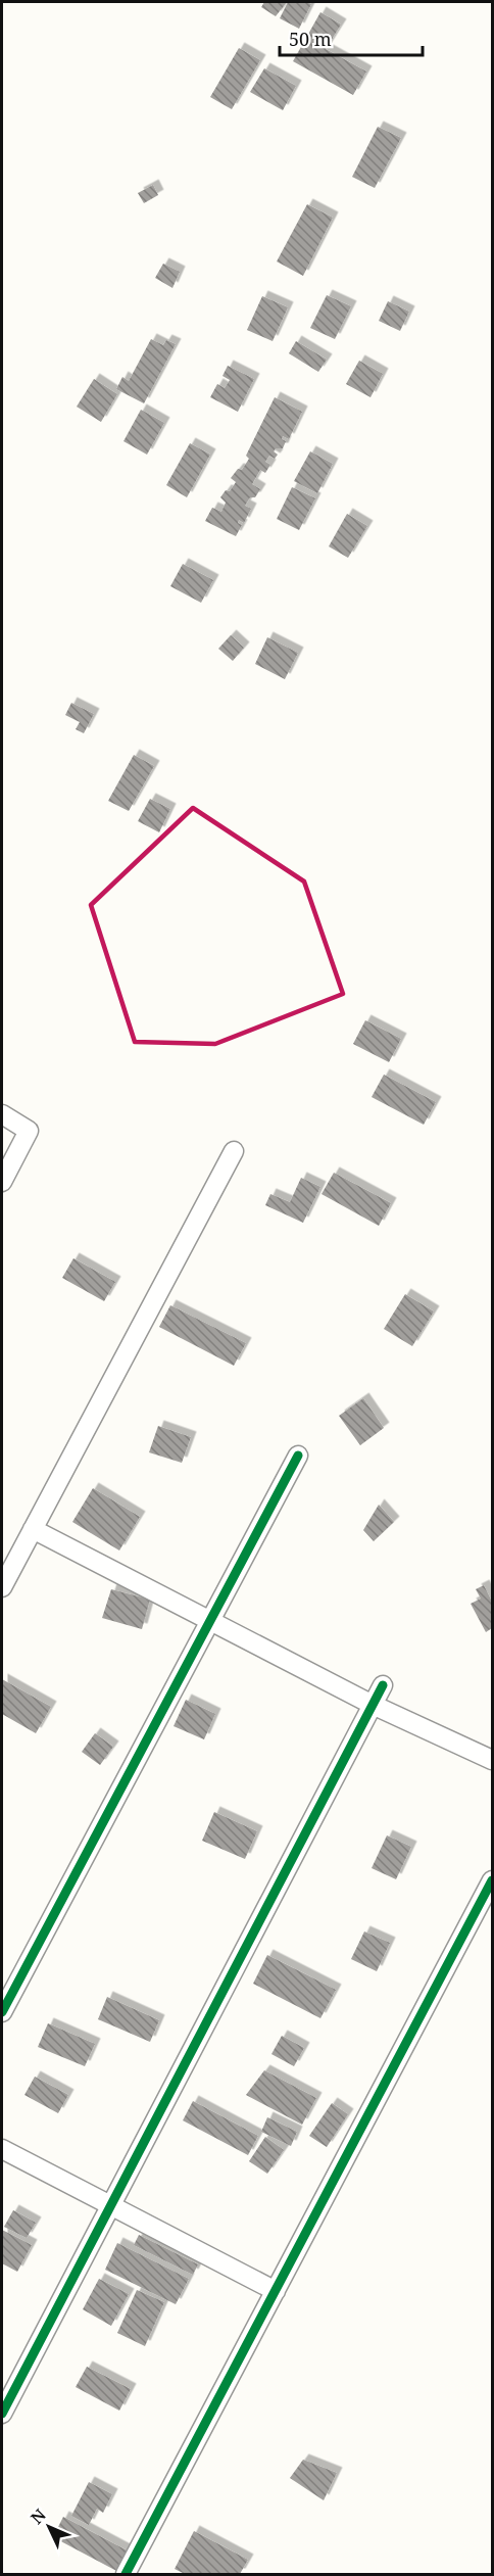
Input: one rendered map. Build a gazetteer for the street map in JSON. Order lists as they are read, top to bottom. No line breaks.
{"scale_bar":"50 m","north":"top left"}
